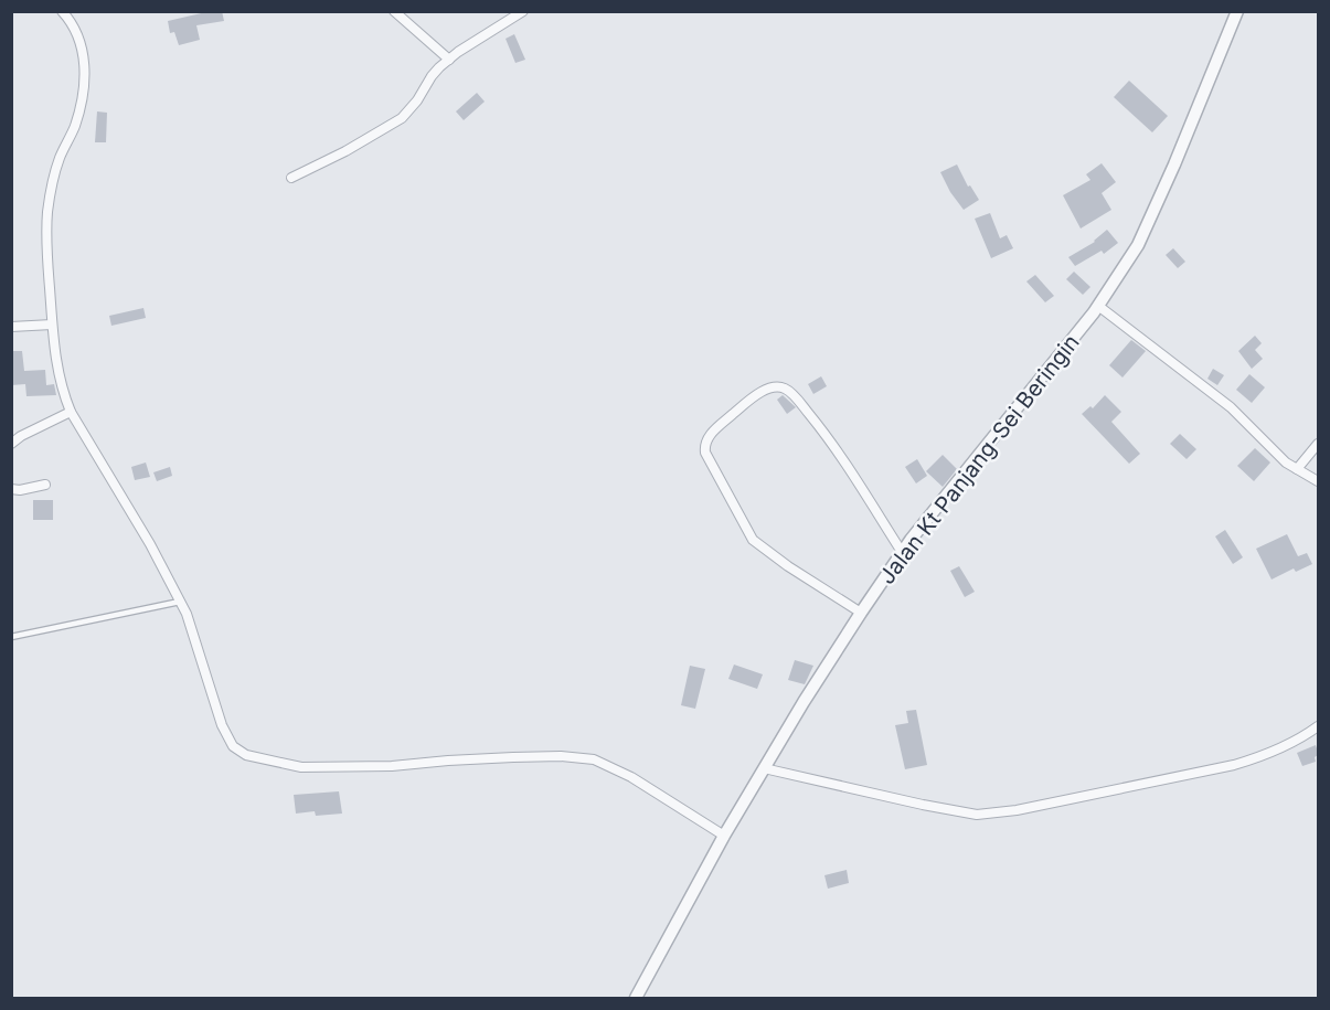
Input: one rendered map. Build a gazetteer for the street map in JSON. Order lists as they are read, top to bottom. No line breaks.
{"streets":{"street":["Jalan Kt Panjang-Sei Beringin"]}}
